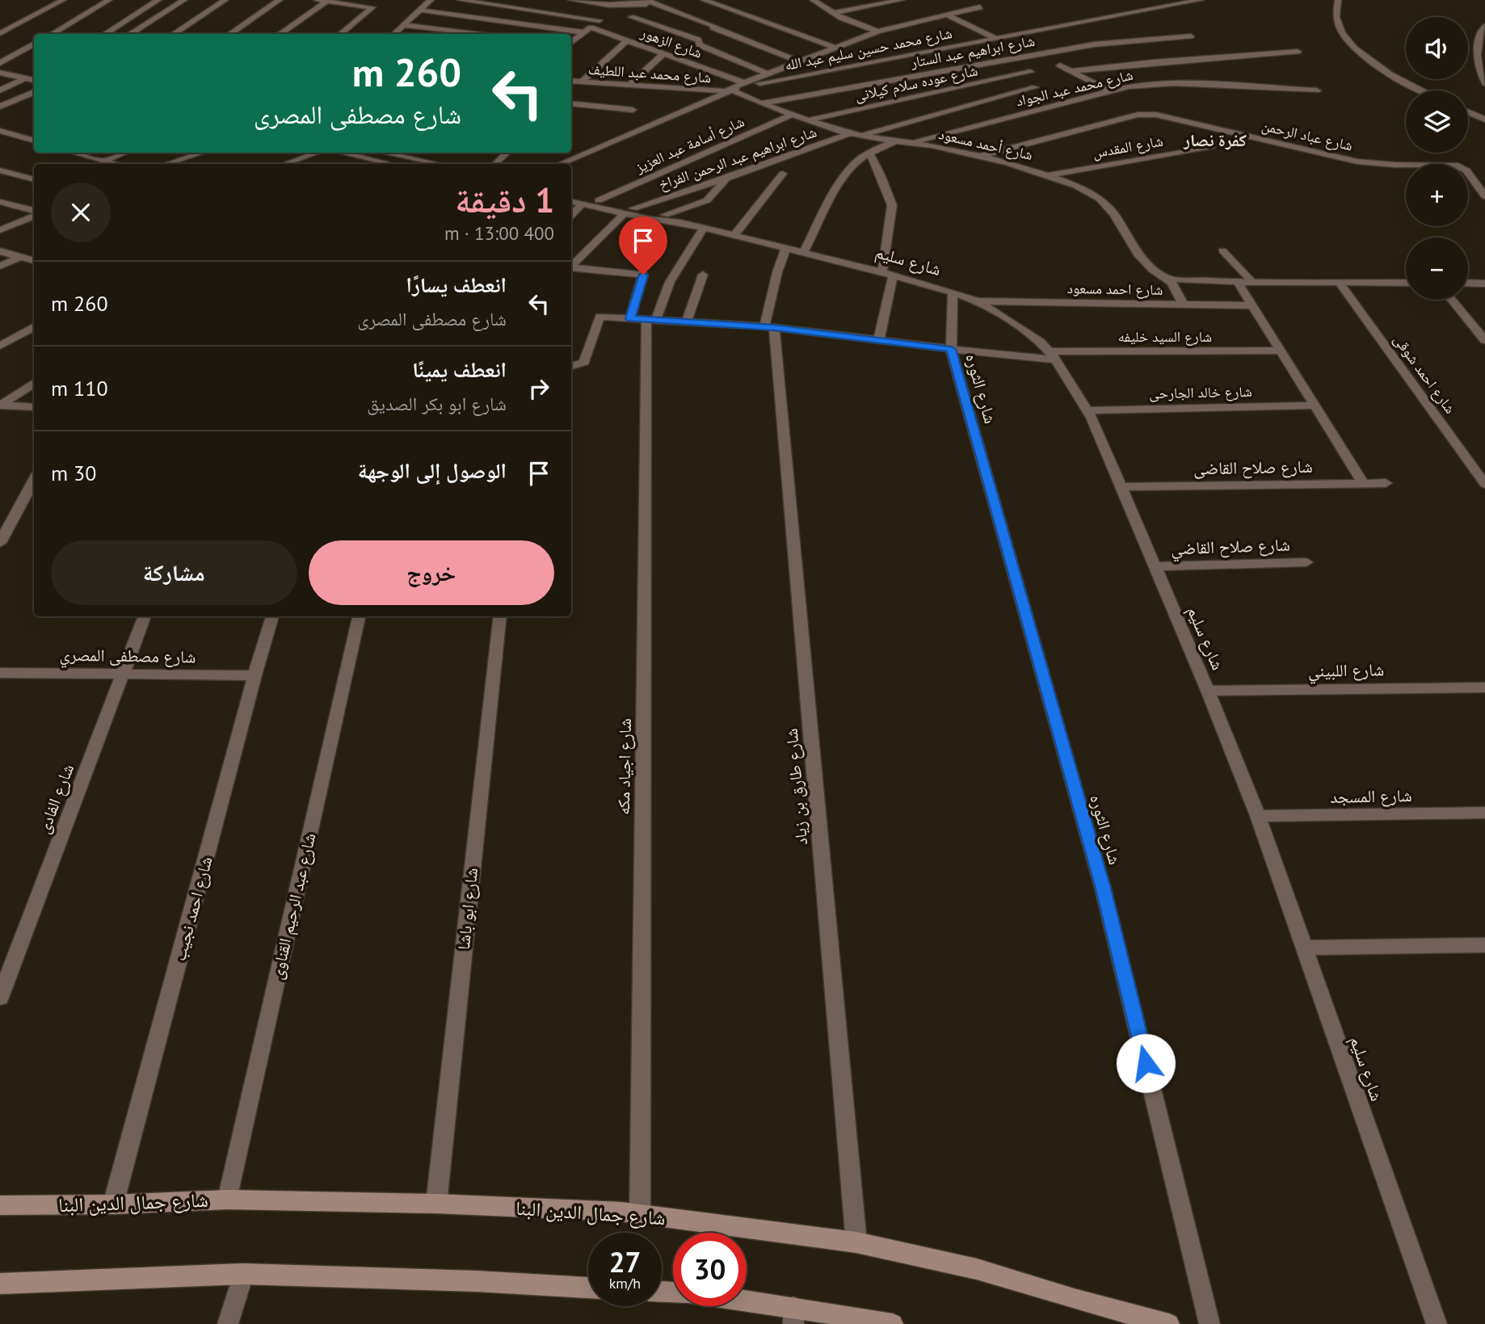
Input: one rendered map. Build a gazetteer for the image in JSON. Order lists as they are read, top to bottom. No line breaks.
{"streets":{"main road":["شارع جمال الدين البنا"],"street":["شارع الزهور","شارع محمد حسين سليم عبد الله","شارع ابراهيم عبد الستار","شارع محمد عبد اللطيف","شارع عوده سلام كيلانى","شارع محمد عبد الجواد","شارع عباد الرحمن","شارع أسامة عبد العزيز","شارع أحمد مسعود","شارع المقدس","شارع ابراهيم عبد الرحمن الفراخ","شارع سليم","شارع احمد مسعود","شارع السيد خليفه","شارع احمد شوقى","شارع الثوره","شارع خالد الجارحى","شارع صلاح القاضى","شارع صلاح القاضي","شارع مصطفى المصري","شارع اللبيني","شارع اجياد مكه","شارع طارق بن زياد","شارع المسجد","شارع الفادى","شارع عبد الرحيم القناوى","شارع احمد نجيب","شارع ابو باشا"]},"crossings":[["شارع محمد حسين سليم عبد الله","شارع محمد عبد اللطيف"],["شارع محمد حسين سليم عبد الله","شارع أحمد مسعود"],["شارع ابراهيم عبد الستار","شارع أحمد مسعود"],["شارع محمد عبد اللطيف","شارع أحمد مسعود"],["شارع عوده سلام كيلانى","شارع أحمد مسعود"],["شارع محمد عبد الجواد","شارع أحمد مسعود"],["شارع عباد الرحمن","شارع أحمد مسعود"],["شارع أسامة عبد العزيز","شارع أحمد مسعود"],["شارع أسامة عبد العزيز","شارع سليم"],["شارع أحمد مسعود","شارع المقدس"],["شارع أحمد مسعود","شارع ابراهيم عبد الرحمن الفراخ"],["شارع أحمد مسعود","شارع احمد مسعود"],["شارع ابراهيم عبد الرحمن الفراخ","شارع سليم"],["شارع سليم","شارع احمد مسعود"],["شارع سليم","شارع السيد خليفه"],["شارع سليم","شارع الثوره"],["شارع سليم","شارع خالد الجارحى"],["شارع سليم","شارع صلاح القاضى"],["شارع سليم","شارع صلاح القاضي"],["شارع سليم","شارع اللبيني"],["شارع سليم","شارع اجياد مكه"],["شارع سليم","شارع طارق بن زياد"],["شارع سليم","شارع المسجد"],["شارع السيد خليفه","شارع الثوره"],["شارع السيد خليفه","شارع اجياد مكه"],["شارع السيد خليفه","شارع طارق بن زياد"],["شارع مصطفى المصري","شارع الفادى"],["شارع مصطفى المصري","شارع احمد نجيب"],["شارع اجياد مكه","شارع جمال الدين البنا"],["شارع طارق بن زياد","شارع جمال الدين البنا"],["شارع عبد الرحيم القناوى","شارع جمال الدين البنا"],["شارع احمد نجيب","شارع جمال الدين البنا"],["شارع ابو باشا","شارع جمال الدين البنا"]],"districts":["كفرة نصار"],"page":{"map_buttons":["+","−"],"turn":["260 m","شارع مصطفى المصرى"],"heading":["1 دقيقة","400 m · 13:00"],"list":[{"name":"انعطف يسارًا","note":"شارع مصطفى المصرى","value":"260 m"},{"name":"انعطف يمينًا","note":"شارع ابو بكر الصديق","value":"110 m"},{"name":"الوصول إلى الوجهة","value":"30 m"}],"buttons":["خروج","مشاركة"],"speed":"27 km/h","limit":"30"}}
